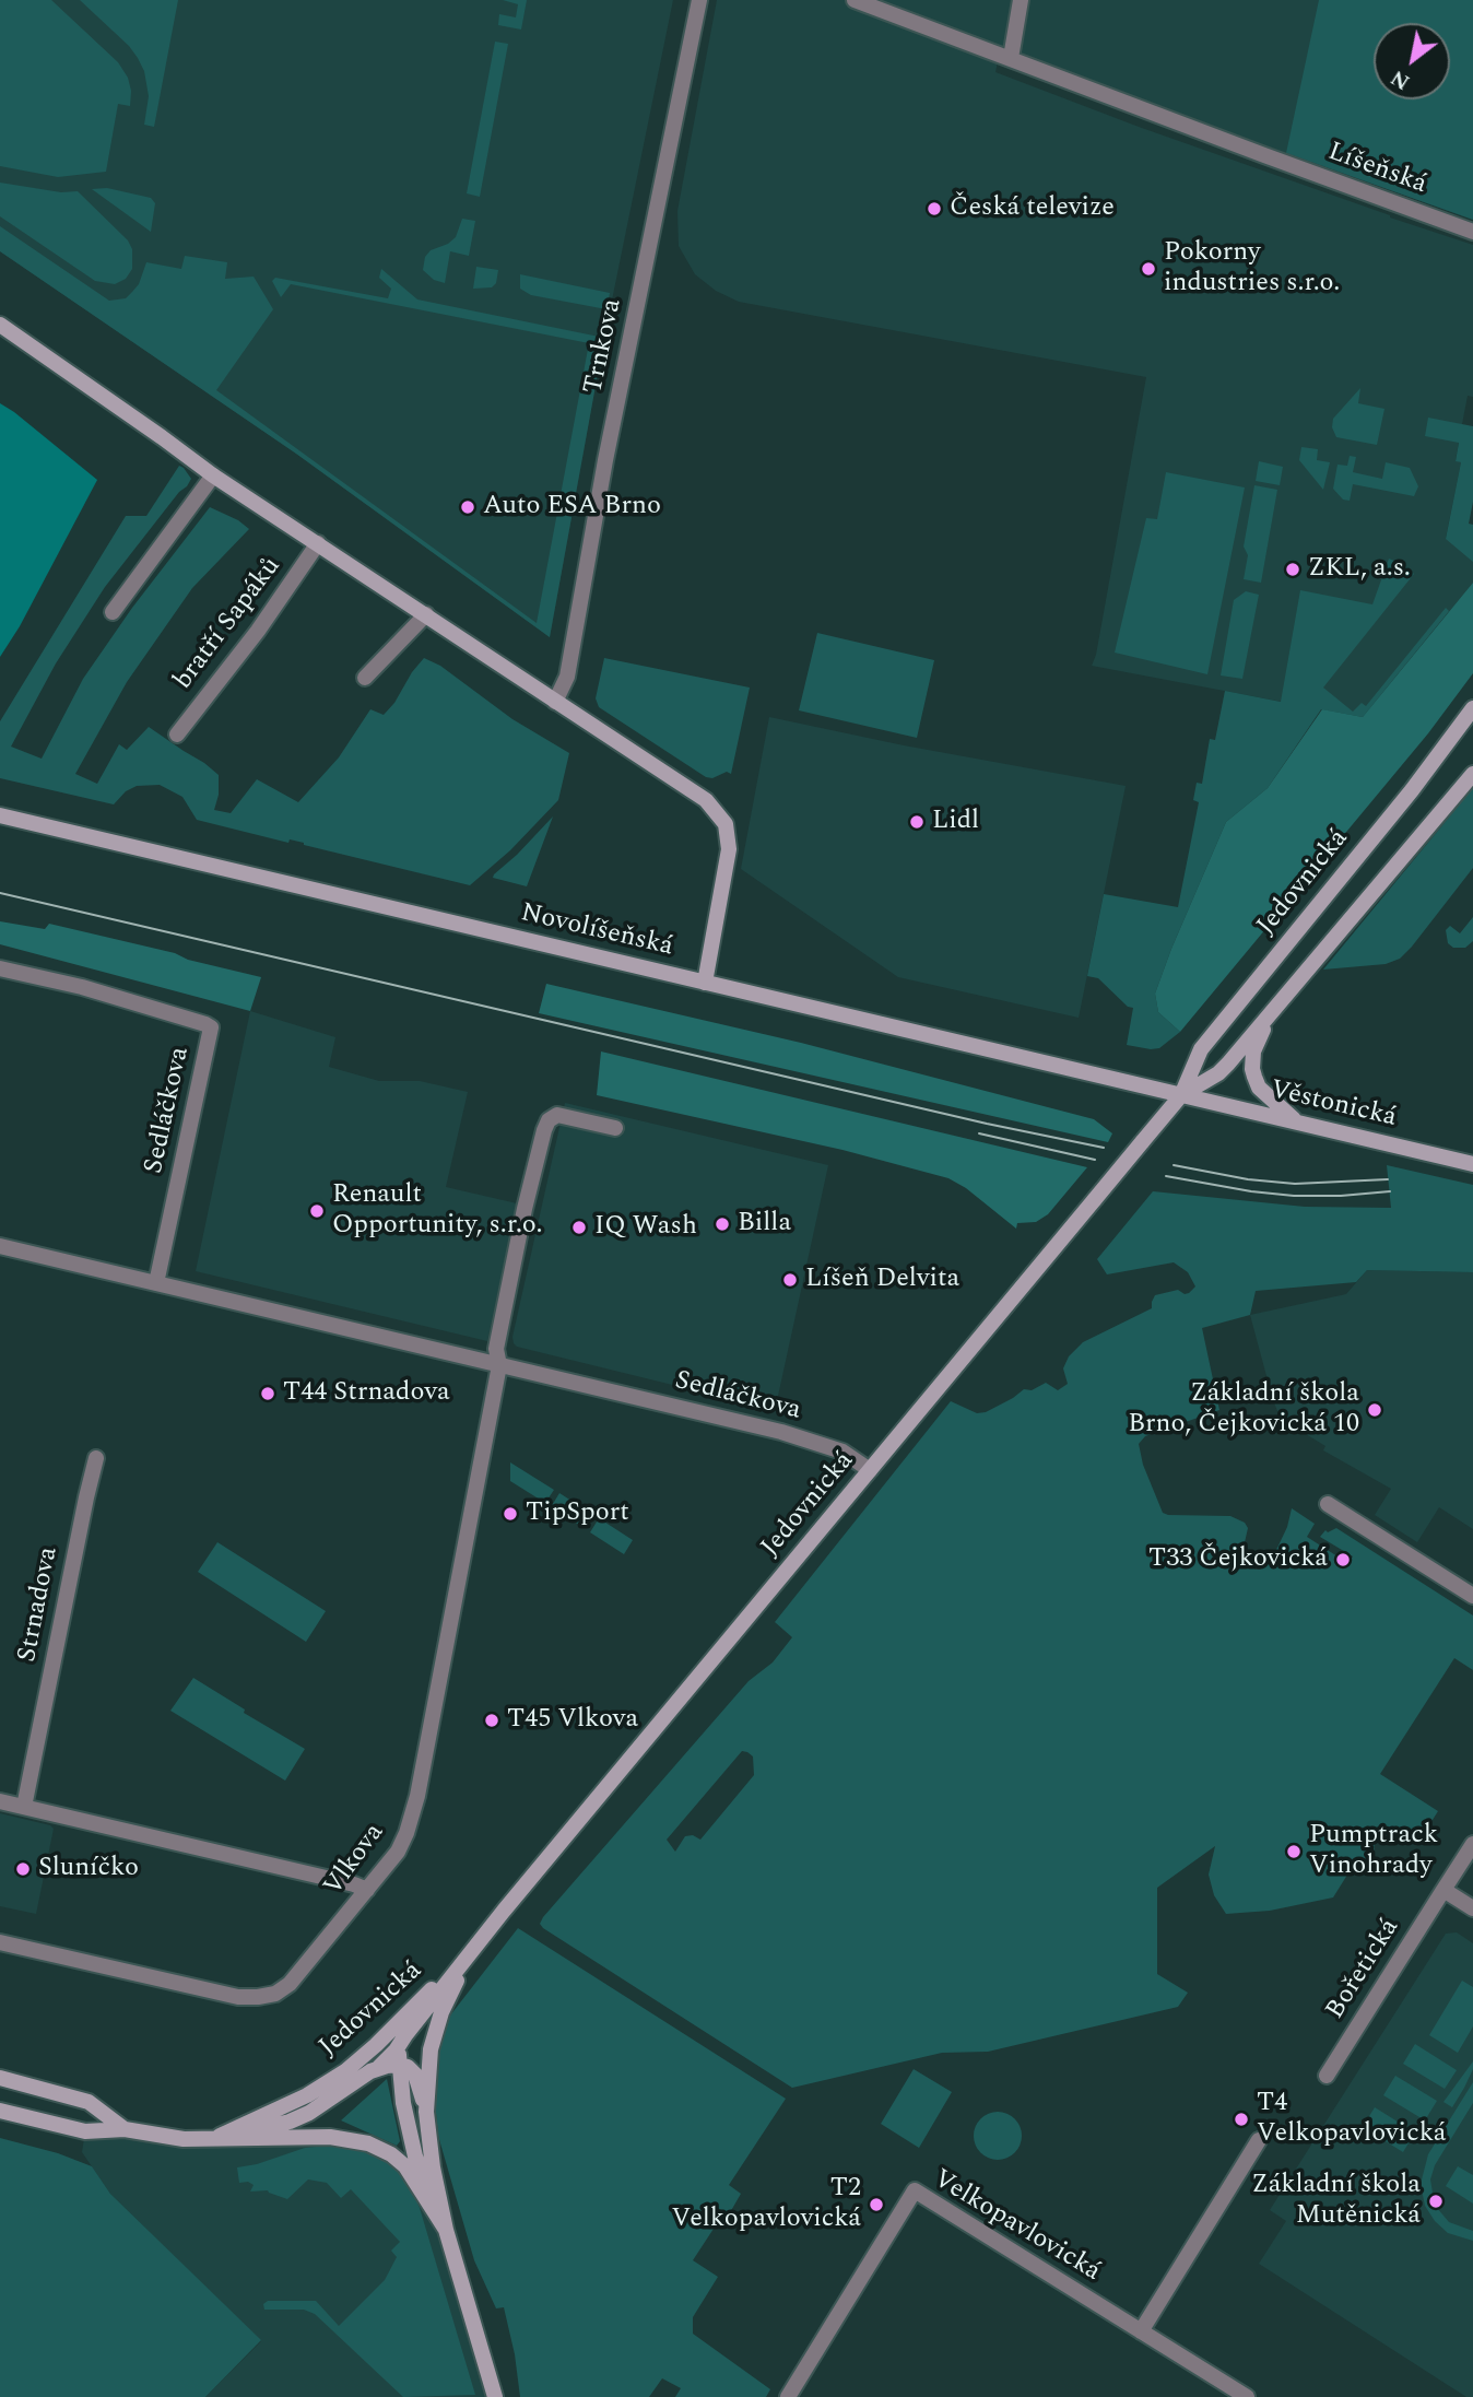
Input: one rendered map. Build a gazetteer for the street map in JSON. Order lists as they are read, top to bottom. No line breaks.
{"streets":{"main road":["Jedovnická","Novolíšeňská","Věstonická"],"street":["Líšeňská","Trnkova","bratří Sapáků","Sedláčkova","Strnadova","Vlkova","Bořetická","Velkopavlovická"]},"crossings":[["Jedovnická","Novolíšeňská"],["Jedovnická","Věstonická"],["Jedovnická","Sedláčkova"],["Novolíšeňská","Věstonická"],["Sedláčkova","Vlkova"]],"places":["Česká televize","Pokorny industries s.r.o.","Auto ESA Brno","ZKL, a.s.","Lidl","Renault Opportunity, s.r.o.","Billa","IQ Wash","Líšeň Delvita","T44 Strnadova","Základní škola Brno, Čejkovická 10","TipSport","T33 Čejkovická","T45 Vlkova","Pumptrack Vinohrady","Sluníčko","T4 Velkopavlovická","Základní škola Mutěnická","T2 Velkopavlovická"],"north":"bottom left"}
